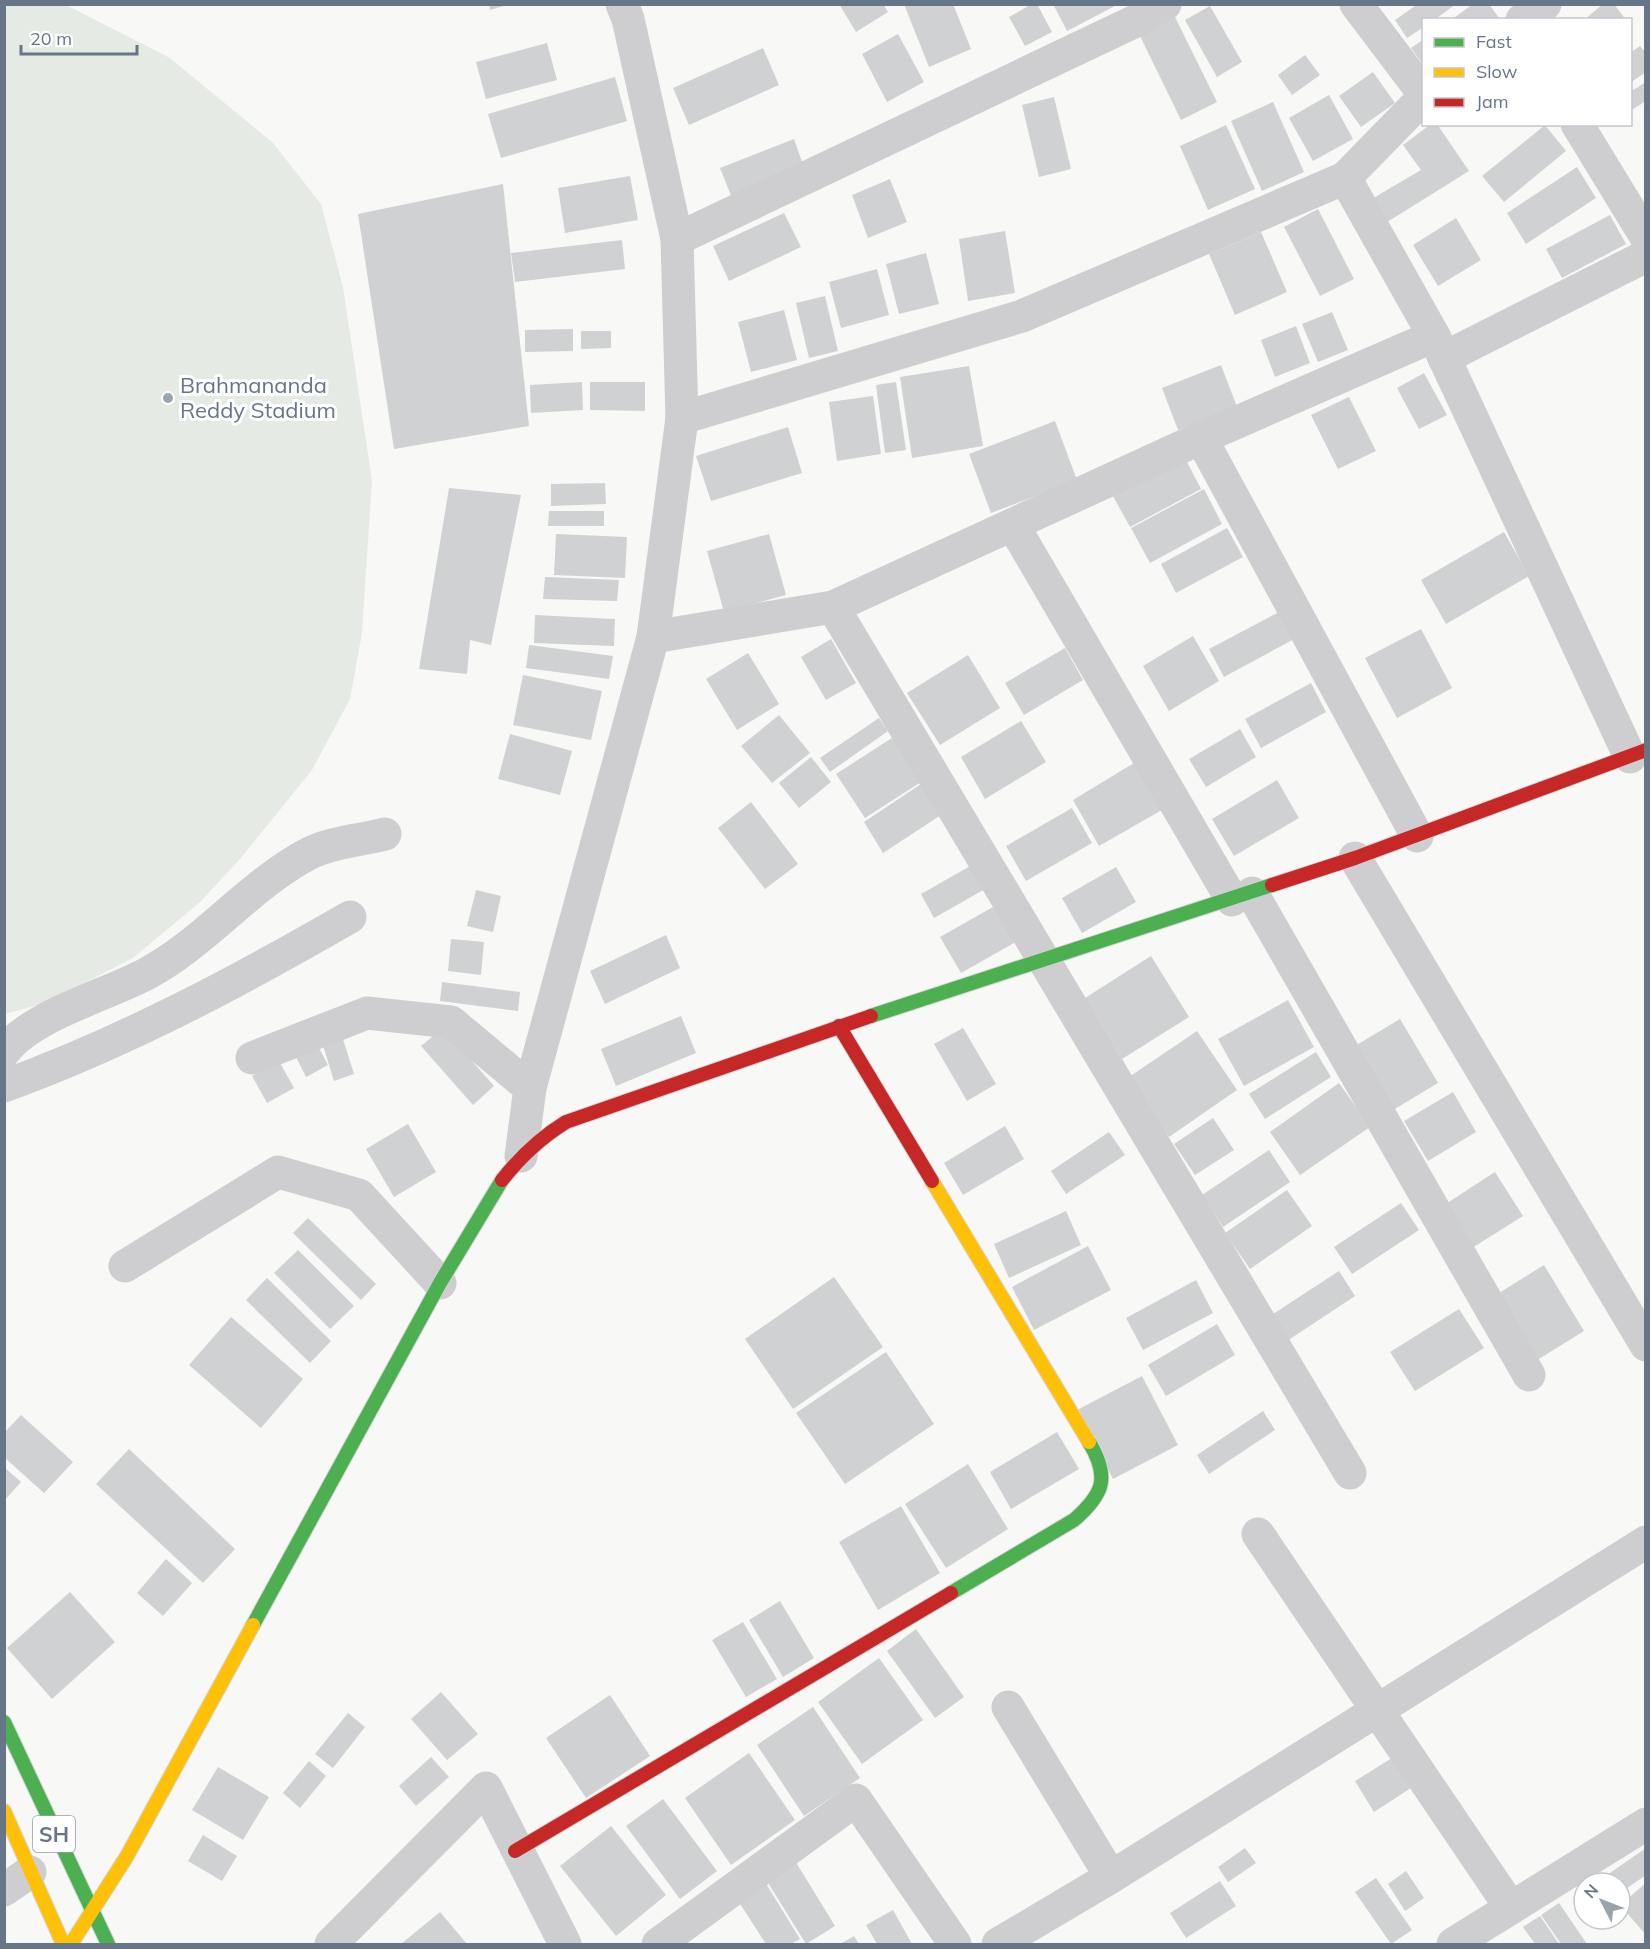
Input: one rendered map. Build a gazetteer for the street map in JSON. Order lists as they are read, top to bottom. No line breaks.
{"streets":{"street":["SH"]},"places":["Brahmananda Reddy Stadium"],"legend":["Fast","Slow","Jam"],"scale_bar":"20 m","north":"top left"}
